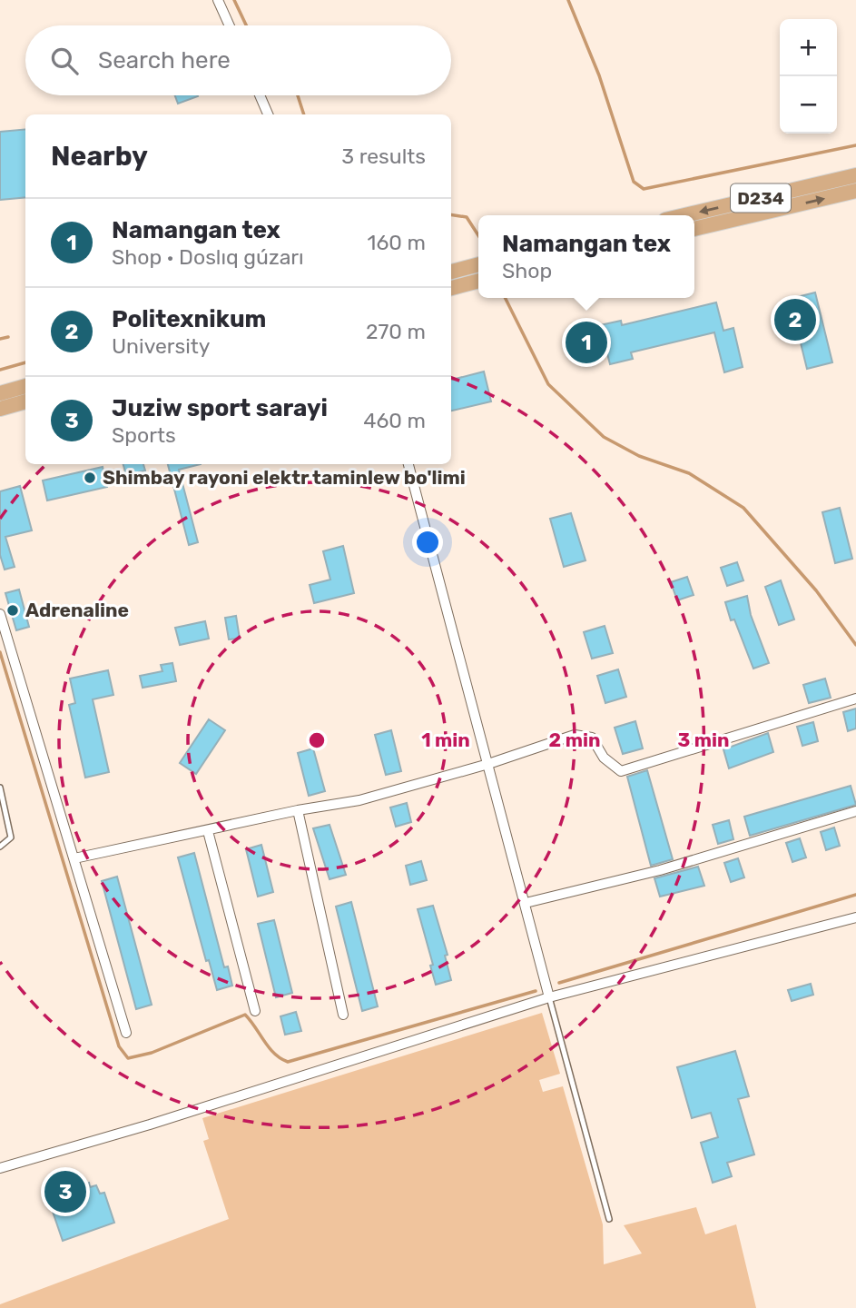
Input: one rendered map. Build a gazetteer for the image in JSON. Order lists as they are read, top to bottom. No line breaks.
{"streets":{"main road":["D234"]},"places":["Shimbay rayoni elektr taminlew bo'limi","Adrenaline"],"page":{"map_buttons":["+","−"],"search":"Search here","heading":["Nearby","3 results"],"list":[{"mark":"1","name":"Namangan tex","note":"Shop · Doslıq gúzarı","value":"160 m"},{"mark":"2","name":"Politexnikum","note":"University","value":"270 m"},{"mark":"3","name":"Juziw sport sarayi","note":"Sports","value":"460 m"}],"popup":["Namangan tex","Shop"],"pins":["2","1","3"]},"rings":["1 min","2 min","3 min"]}
